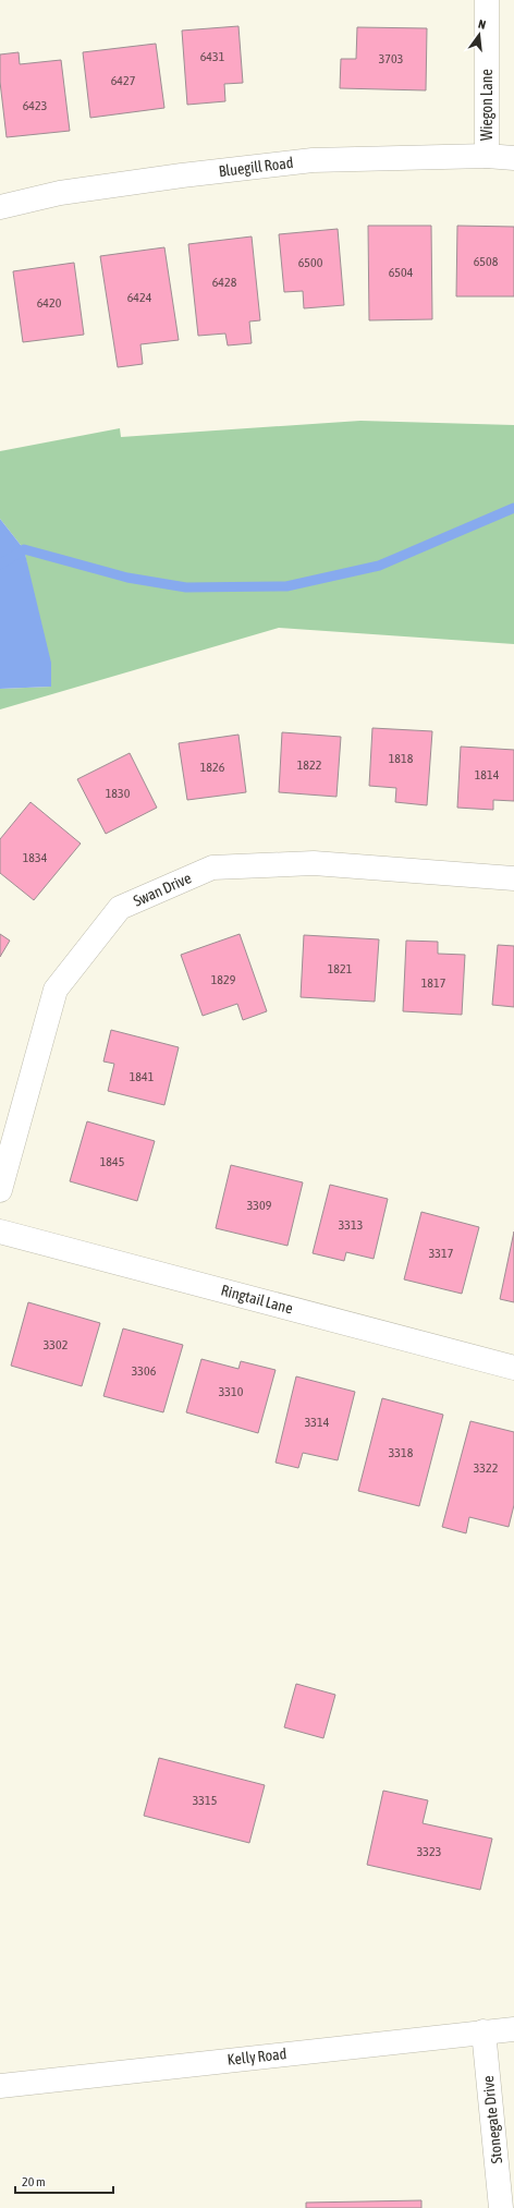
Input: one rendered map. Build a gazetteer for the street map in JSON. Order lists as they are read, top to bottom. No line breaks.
{"streets":{"street":["Wiegon Lane","Bluegill Road","Swan Drive","Ringtail Lane","Kelly Road","Stonegate Drive"]},"crossings":[["Wiegon Lane","Bluegill Road"],["Kelly Road","Stonegate Drive"]],"house_numbers":["6431","3703","6427","6423","6508","6500","6504","6428","6424","6420","1818","1822","1826","1814","1830","1834","1821","1829","1817","1841","1845","3309","3313","3317","3302","3306","3310","3314","3318","3322","3315","3323"],"scale_bar":"20 m","north":"top"}
